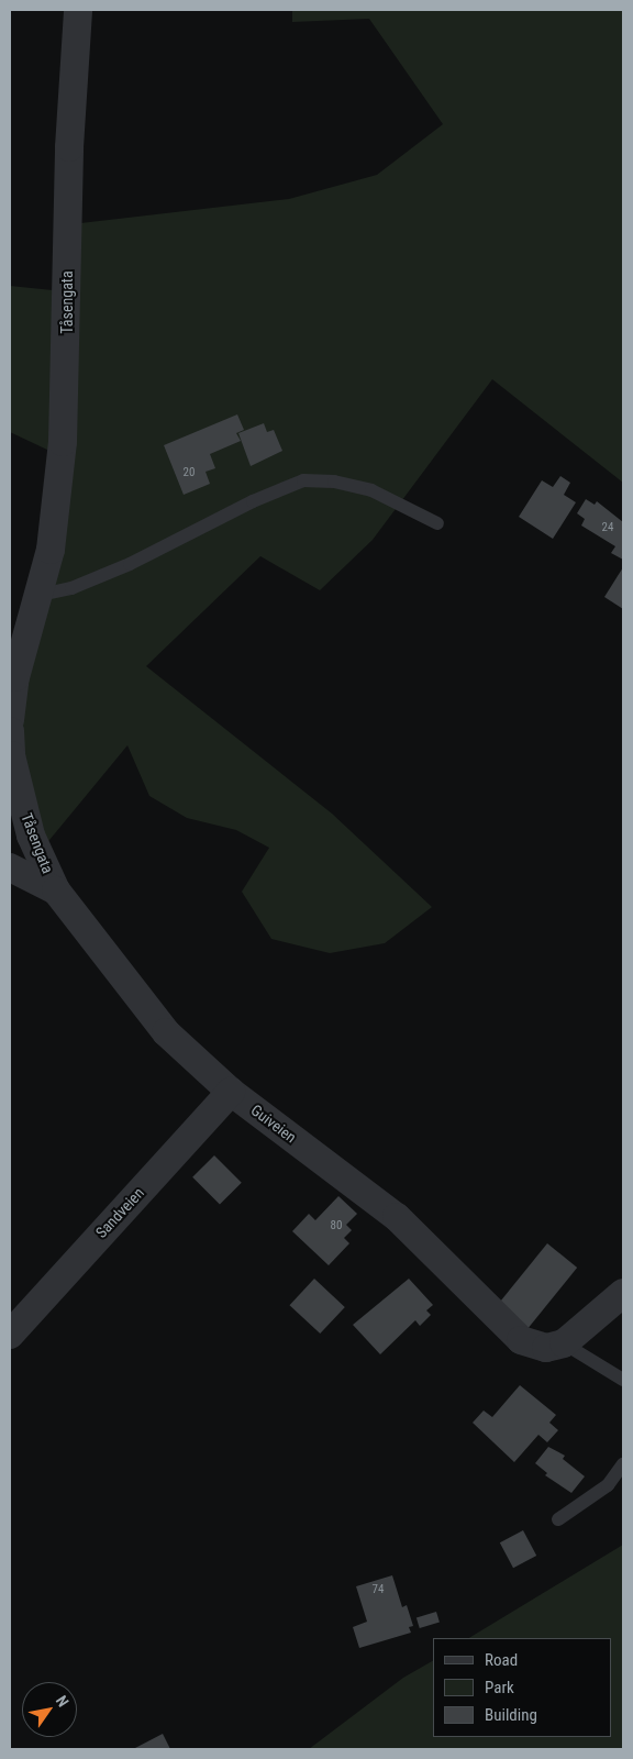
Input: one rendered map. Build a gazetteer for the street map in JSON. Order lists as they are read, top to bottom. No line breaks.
{"streets":{"street":["Tåsengata","Guiveien","Sandveien"]},"crossings":[["Tåsengata","Guiveien"],["Guiveien","Sandveien"]],"house_numbers":["20","24","80","74"],"legend":["Road","Park","Building"],"north":"top right"}
